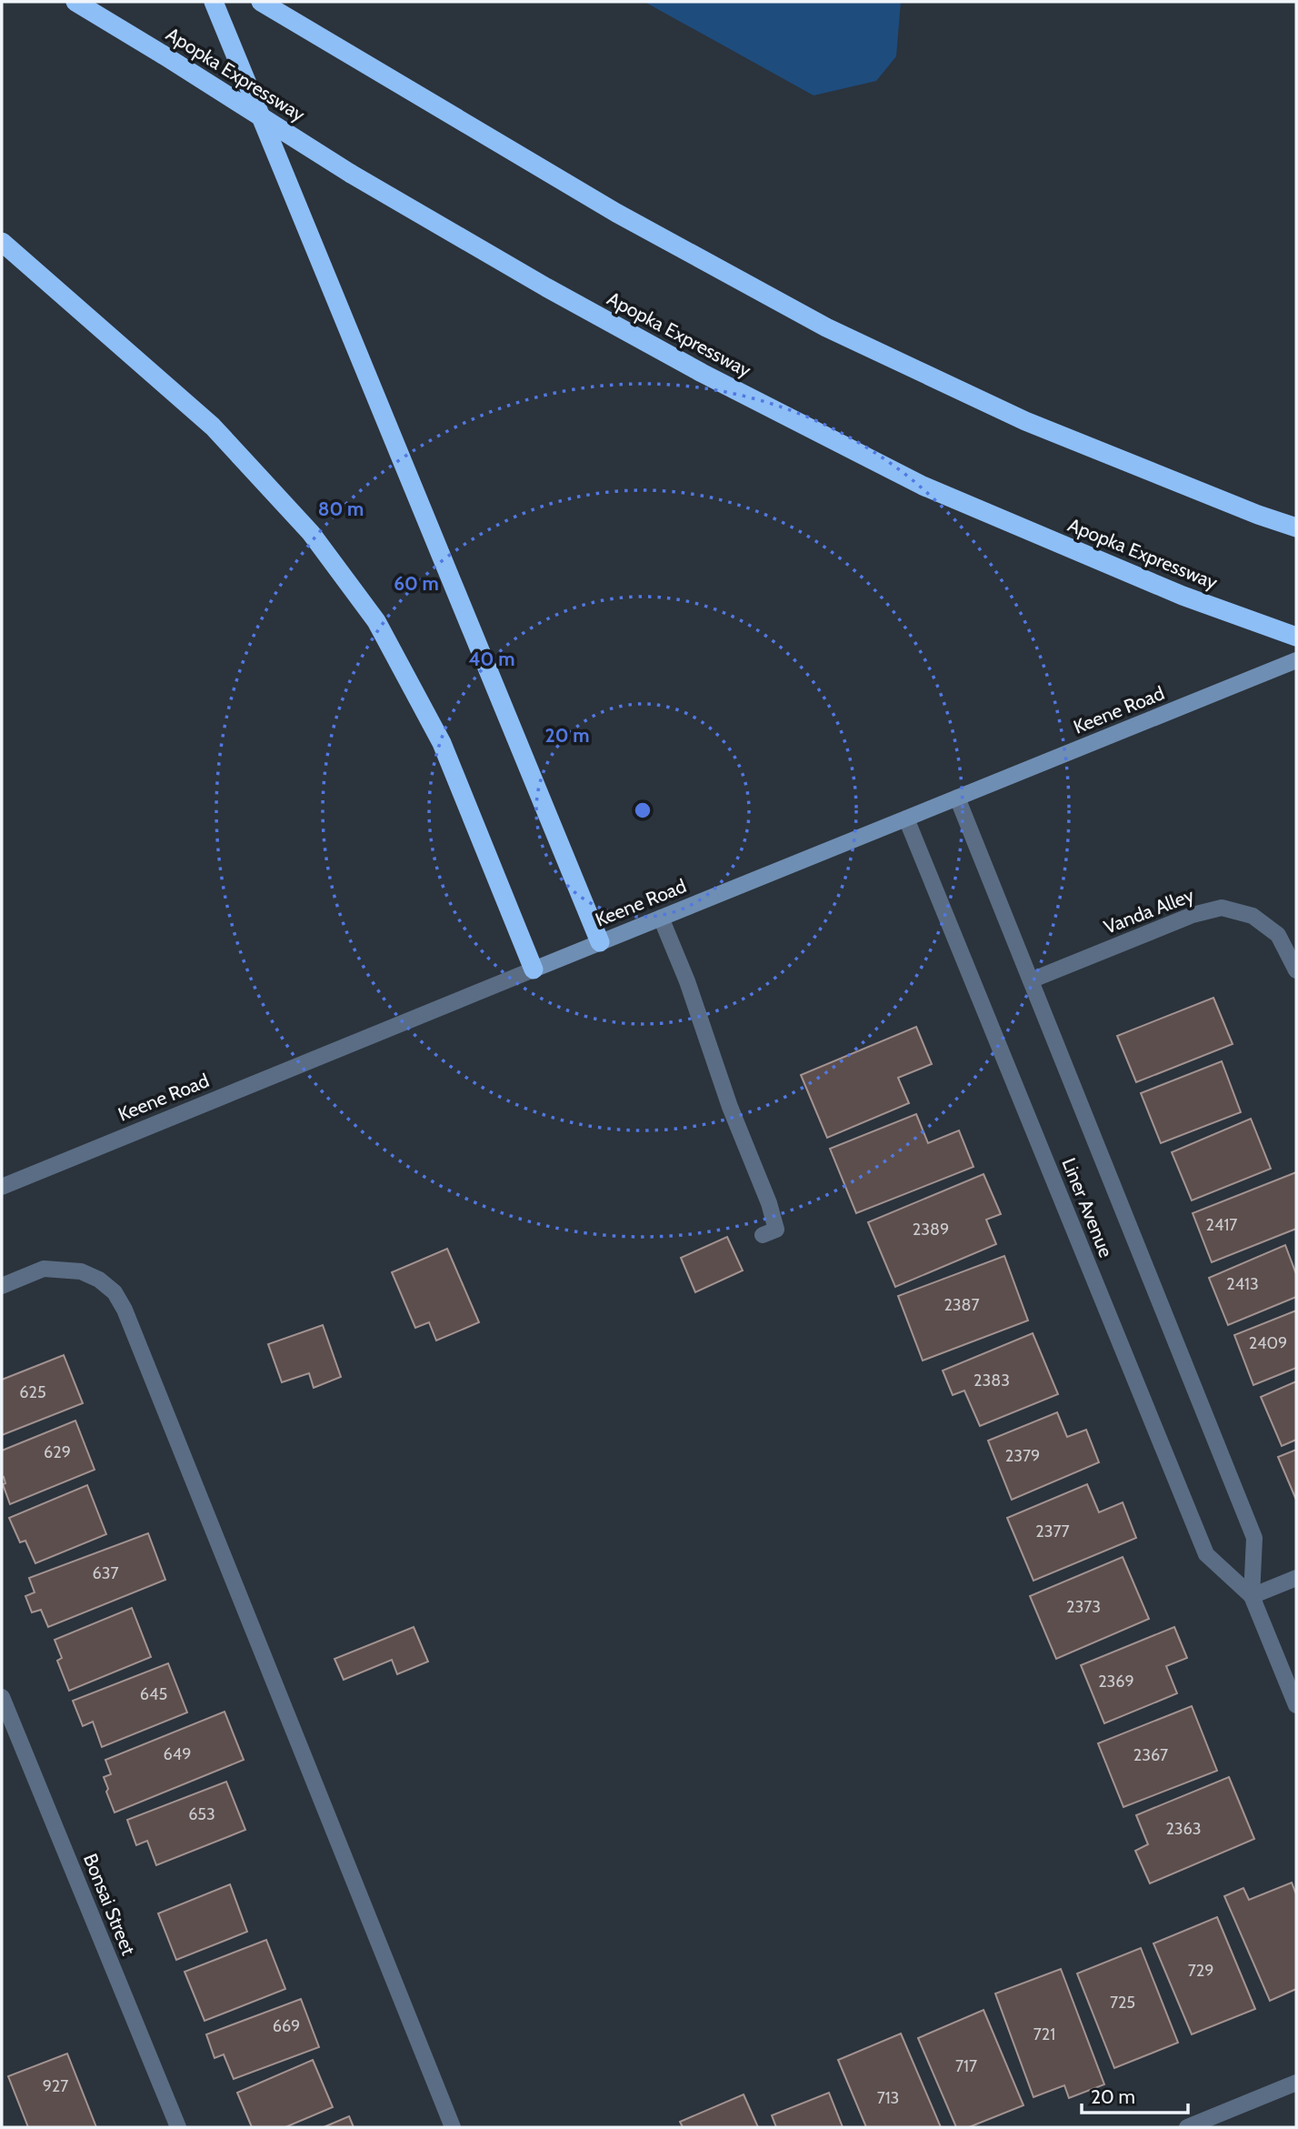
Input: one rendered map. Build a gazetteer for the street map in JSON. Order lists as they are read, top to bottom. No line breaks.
{"streets":{"highway":["Apopka Expressway"],"main road":["Keene Road"],"street":["Vanda Alley","Liner Avenue","Bonsai Street"]},"crossings":[["Keene Road","Liner Avenue"],["Vanda Alley","Liner Avenue"]],"house_numbers":["2417","2389","2413","2387","2409","2383","625","629","2379","2377","637","2373","2369","645","649","2367","653","2363","729","725","669","721","717","927","713"],"scale_bar":"20 m","rings":["80 m","60 m","40 m","20 m"]}
